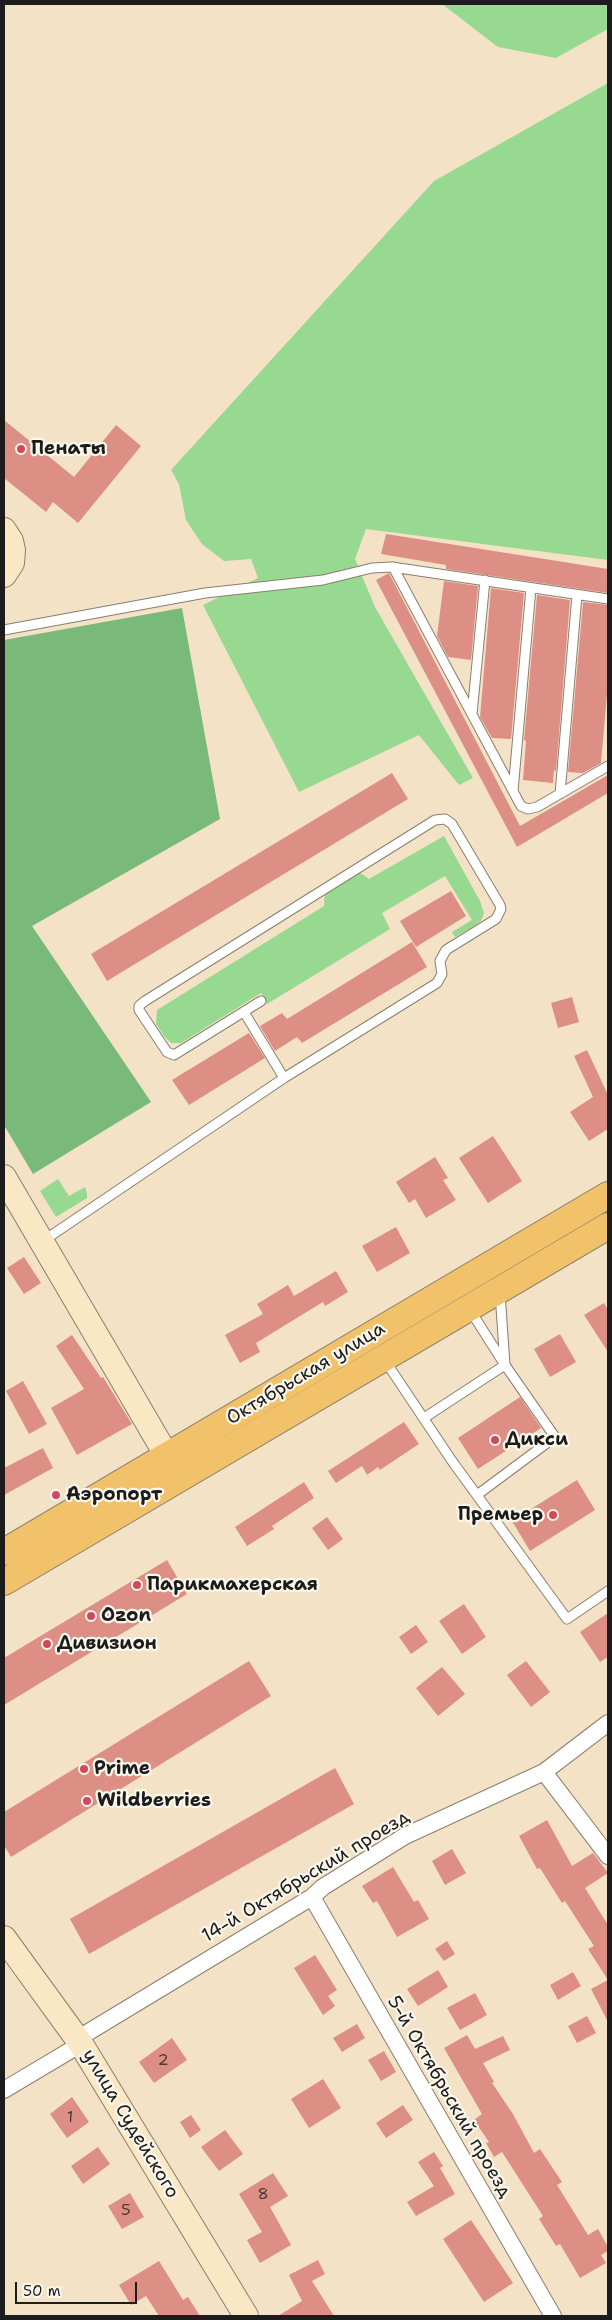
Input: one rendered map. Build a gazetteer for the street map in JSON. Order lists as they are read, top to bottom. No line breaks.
{"streets":{"main road":["Октябрьская улица"],"street":["14-й Октябрьский проезд","5-й Октябрьский проезд","улица Судейского"]},"crossings":[["14-й Октябрьский проезд","5-й Октябрьский проезд"],["14-й Октябрьский проезд","улица Судейского"]],"places":["Пенаты","Дикси","Аэропорт","Премьер","Парикмахерская","Ozon","Дивизион","Prime","Wildberries"],"house_numbers":["2","1","8","5"],"scale_bar":"50 m"}
